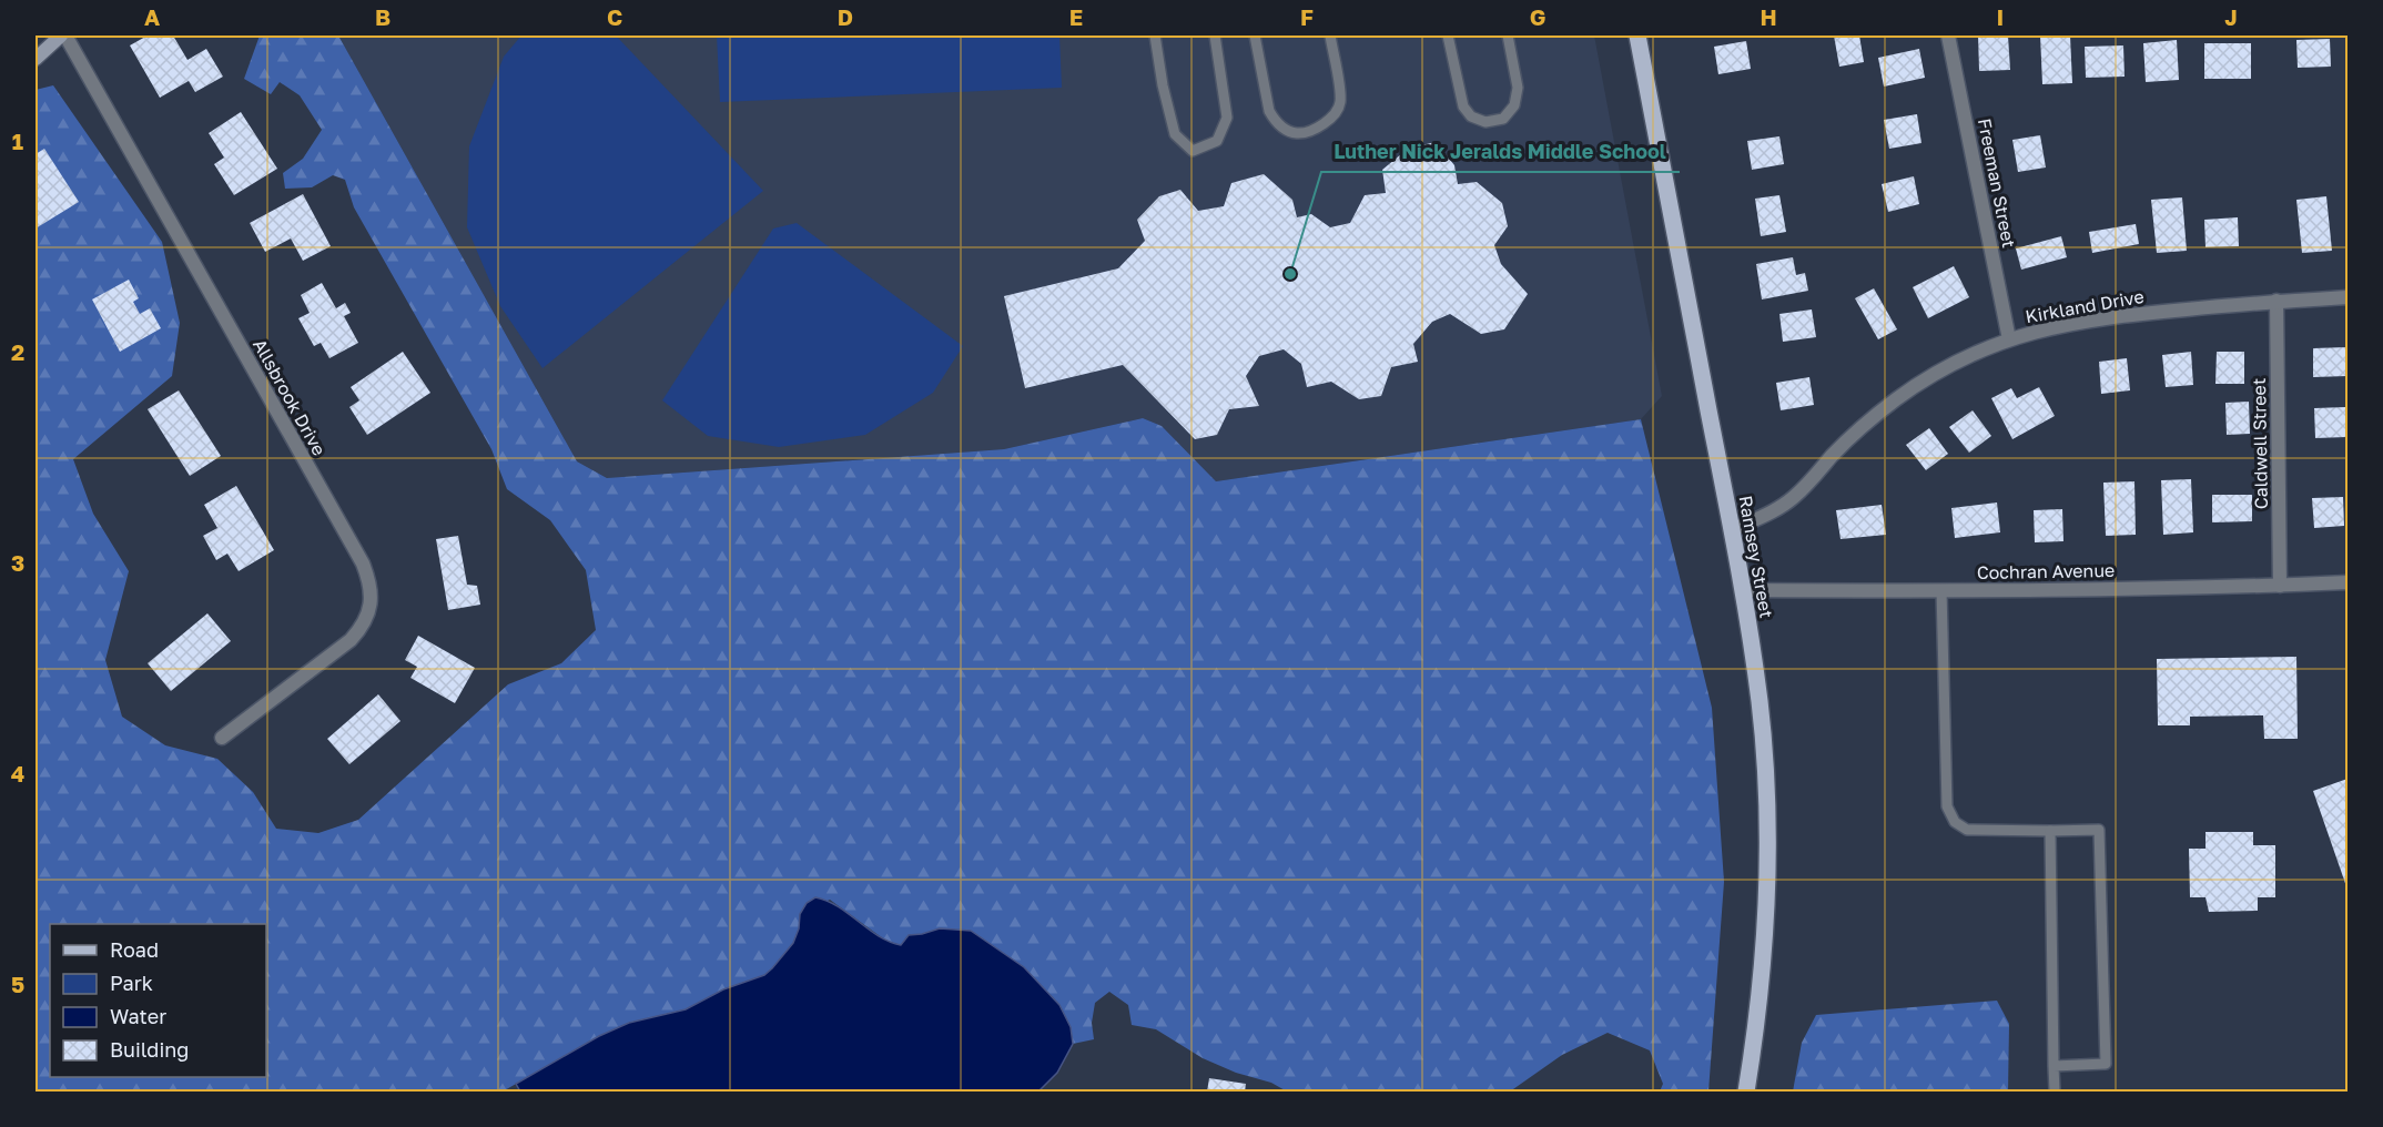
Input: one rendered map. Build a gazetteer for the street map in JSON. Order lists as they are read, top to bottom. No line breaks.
{"streets":{"main road":["Ramsey Street"],"street":["Freeman Street","Kirkland Drive","Allsbrook Drive","Caldwell Street","Cochran Avenue"]},"crossings":[["Freeman Street","Kirkland Drive"],["Kirkland Drive","Caldwell Street"],["Kirkland Drive","Ramsey Street"],["Caldwell Street","Cochran Avenue"],["Ramsey Street","Cochran Avenue"]],"places":["Luther Nick Jeralds Middle School"],"legend":["Road","Park","Water","Building"],"grid":{"columns":["A","B","C","D","E","F","G","H","I","J"],"rows":["1","2","3","4","5"]}}
